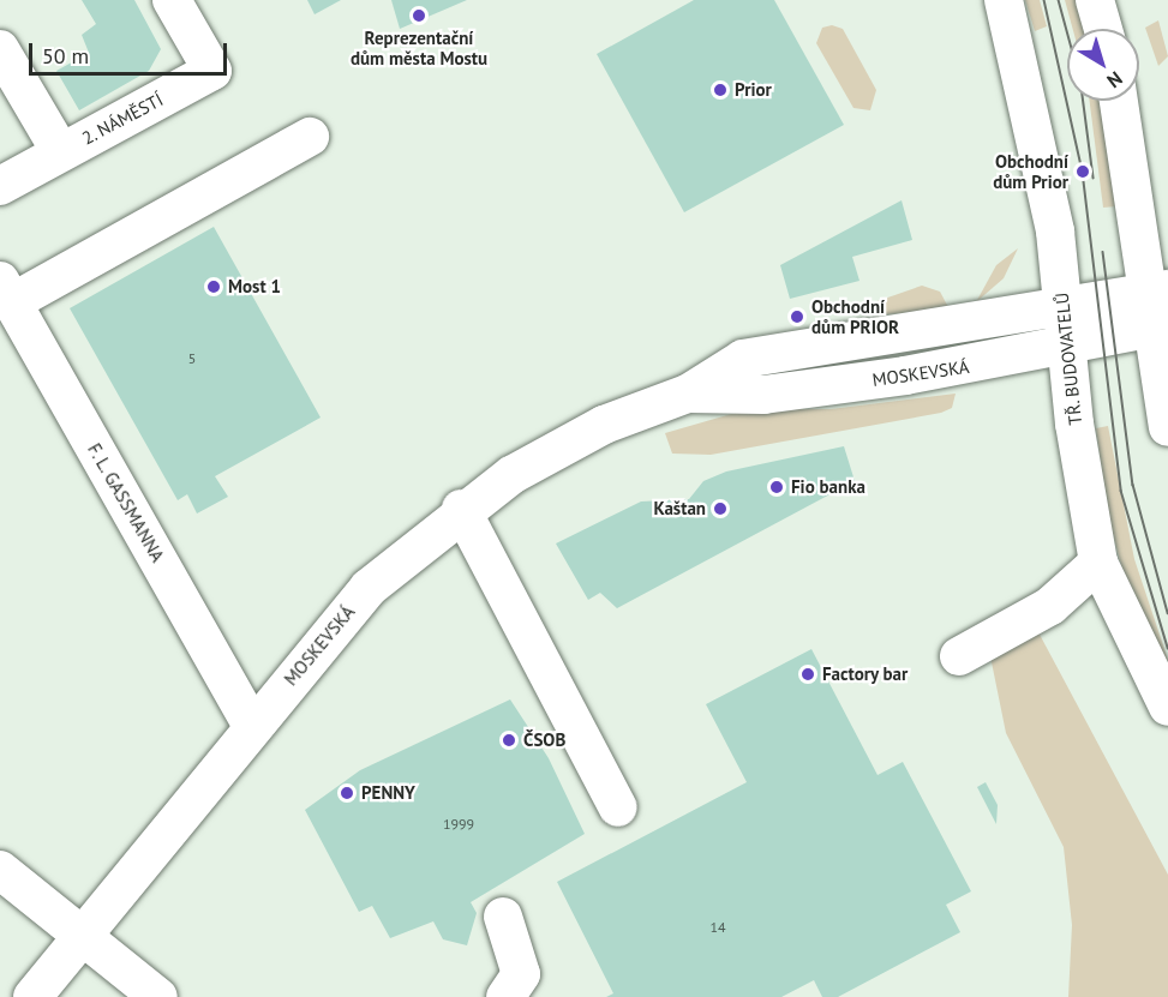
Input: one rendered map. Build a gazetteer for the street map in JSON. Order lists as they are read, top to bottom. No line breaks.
{"streets":{"street":["2. NÁMĚSTÍ","TŘ. BUDOVATELŮ","MOSKEVSKÁ","F. L. GASSMANNA"]},"crossings":[["TŘ. BUDOVATELŮ","MOSKEVSKÁ"],["MOSKEVSKÁ","F. L. GASSMANNA"]],"places":["Reprezentační dům města Mostu","Prior","Obchodní dům Prior","Most 1","Obchodní dům PRIOR","Fio banka","Kaštan","Factory bar","ČSOB","PENNY"],"house_numbers":["5","1999","14"],"scale_bar":"50 m","north":"bottom right"}
